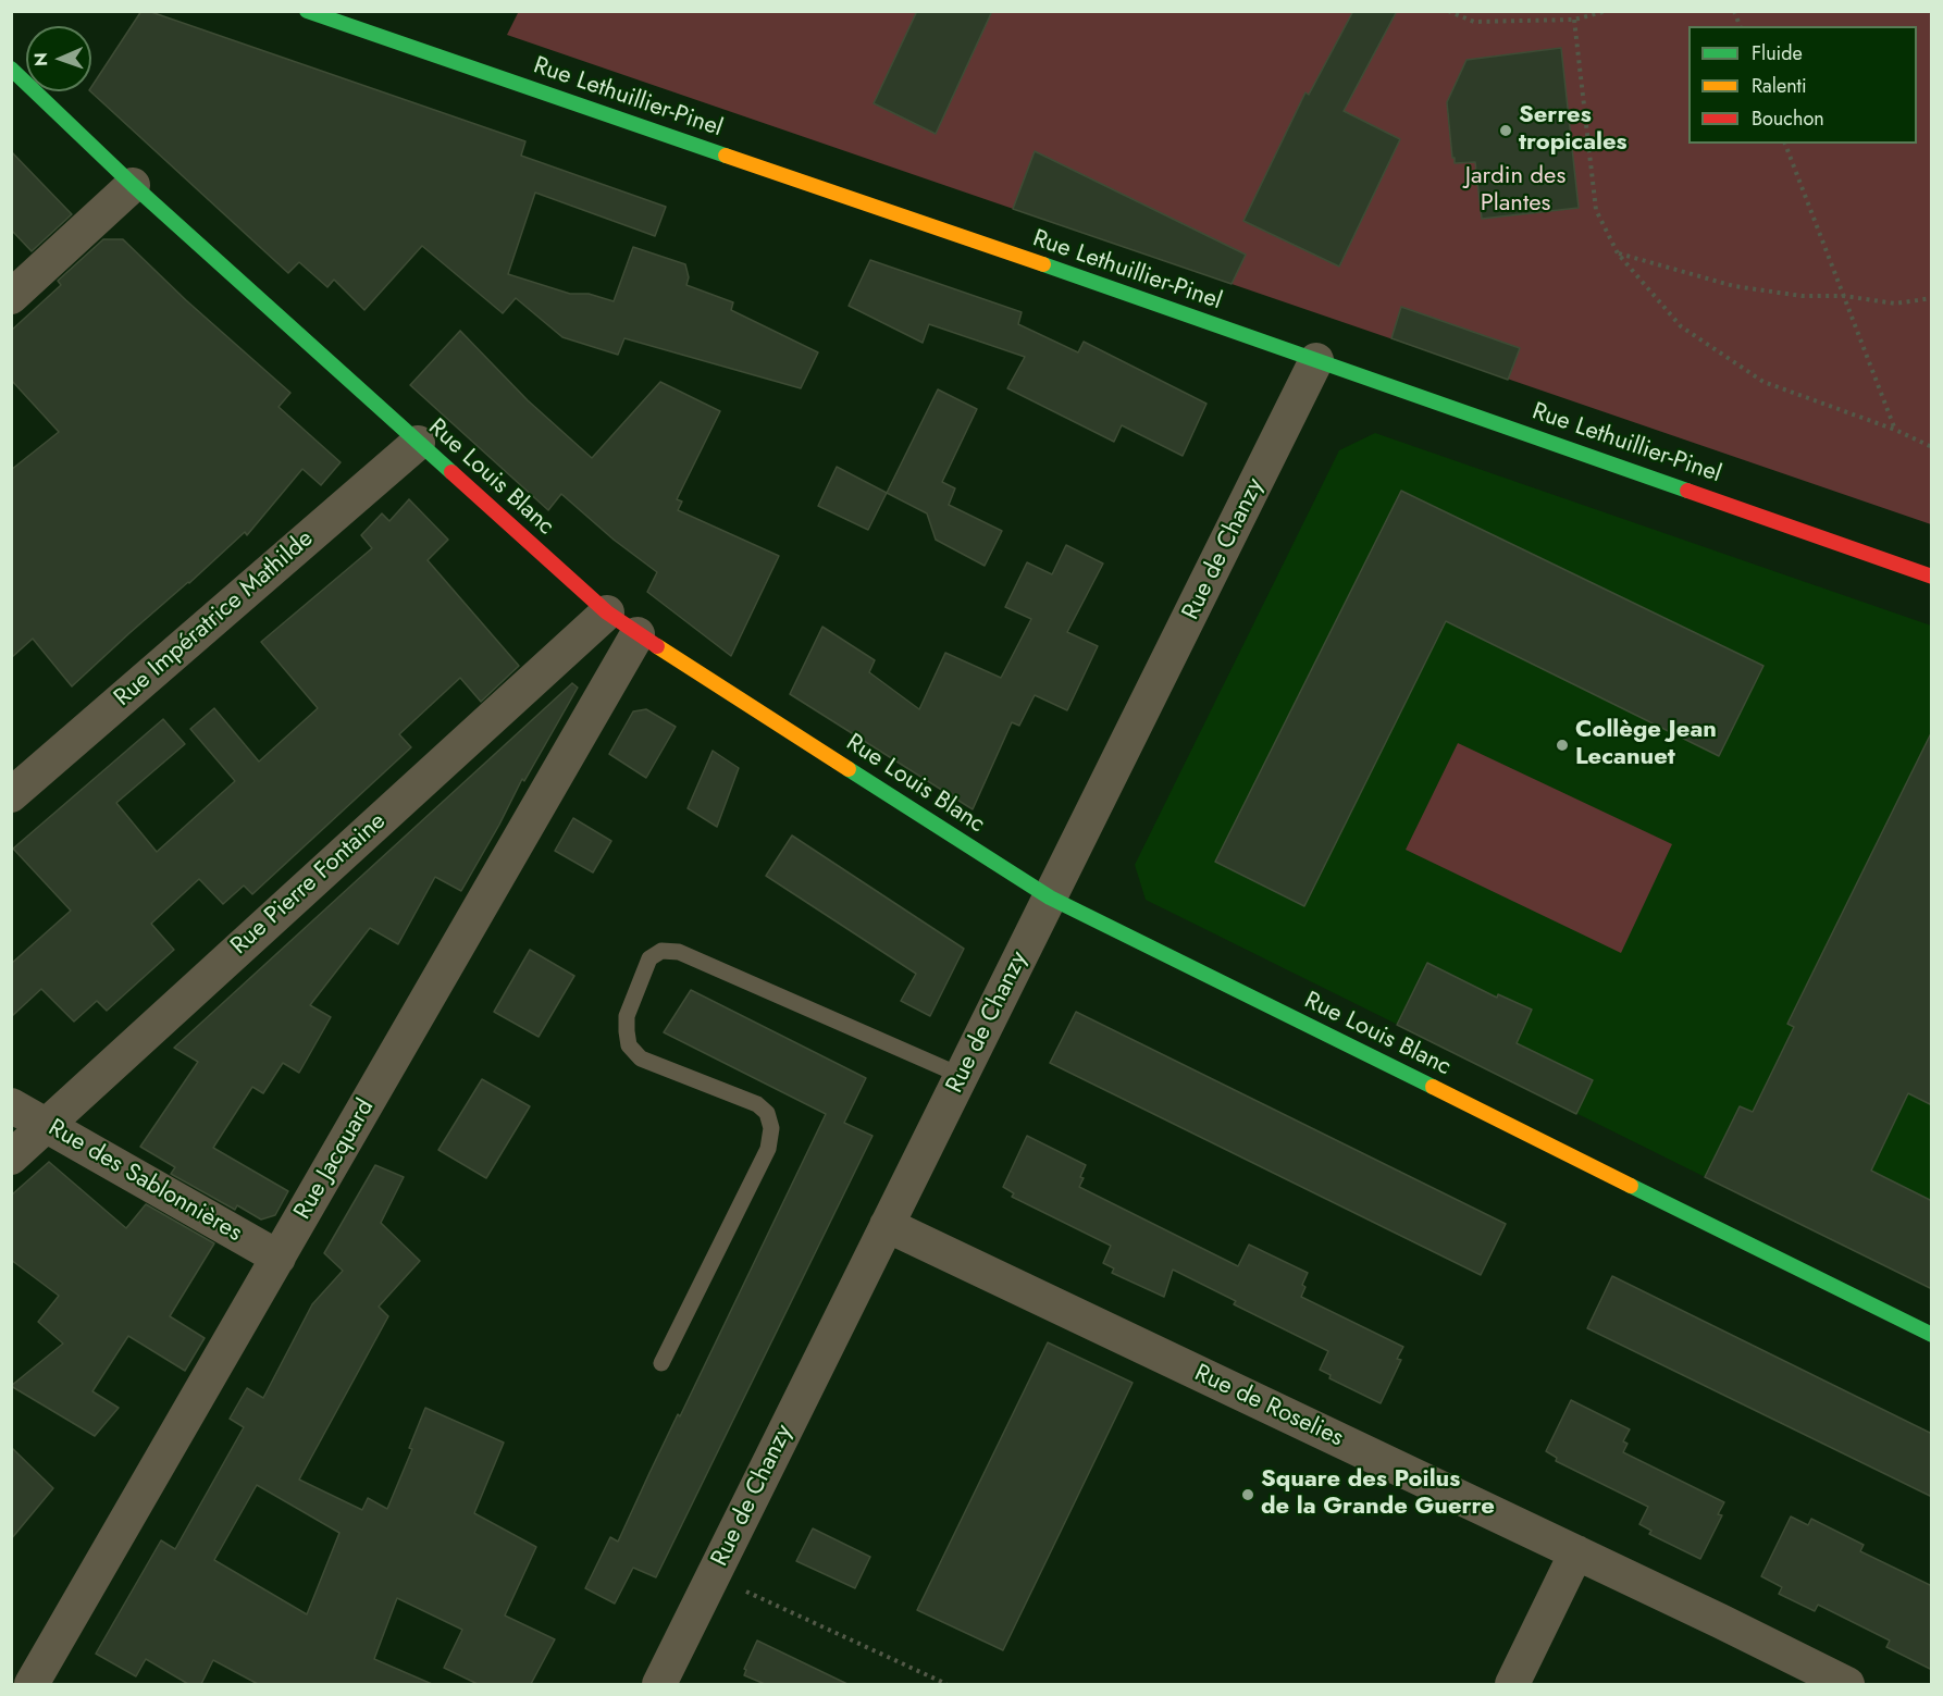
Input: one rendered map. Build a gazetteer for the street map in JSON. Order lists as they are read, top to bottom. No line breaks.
{"streets":{"street":["Rue Lethuillier-Pinel","Rue Louis Blanc","Rue de Chanzy","Rue Impératrice Mathilde","Rue Pierre Fontaine","Rue Jacquard","Rue des Sablonnières","Rue de Roselies"]},"crossings":[["Rue Lethuillier-Pinel","Rue de Chanzy"],["Rue Louis Blanc","Rue de Chanzy"],["Rue Louis Blanc","Rue Impératrice Mathilde"],["Rue Louis Blanc","Rue Pierre Fontaine"],["Rue Louis Blanc","Rue Jacquard"],["Rue de Chanzy","Rue de Roselies"],["Rue Pierre Fontaine","Rue des Sablonnières"],["Rue Jacquard","Rue des Sablonnières"]],"parks":["Jardin des Plantes"],"places":["Serres tropicales","Collège Jean Lecanuet","Square des Poilus de la Grande Guerre"],"legend":["Fluide","Ralenti","Bouchon"],"north":"left"}
